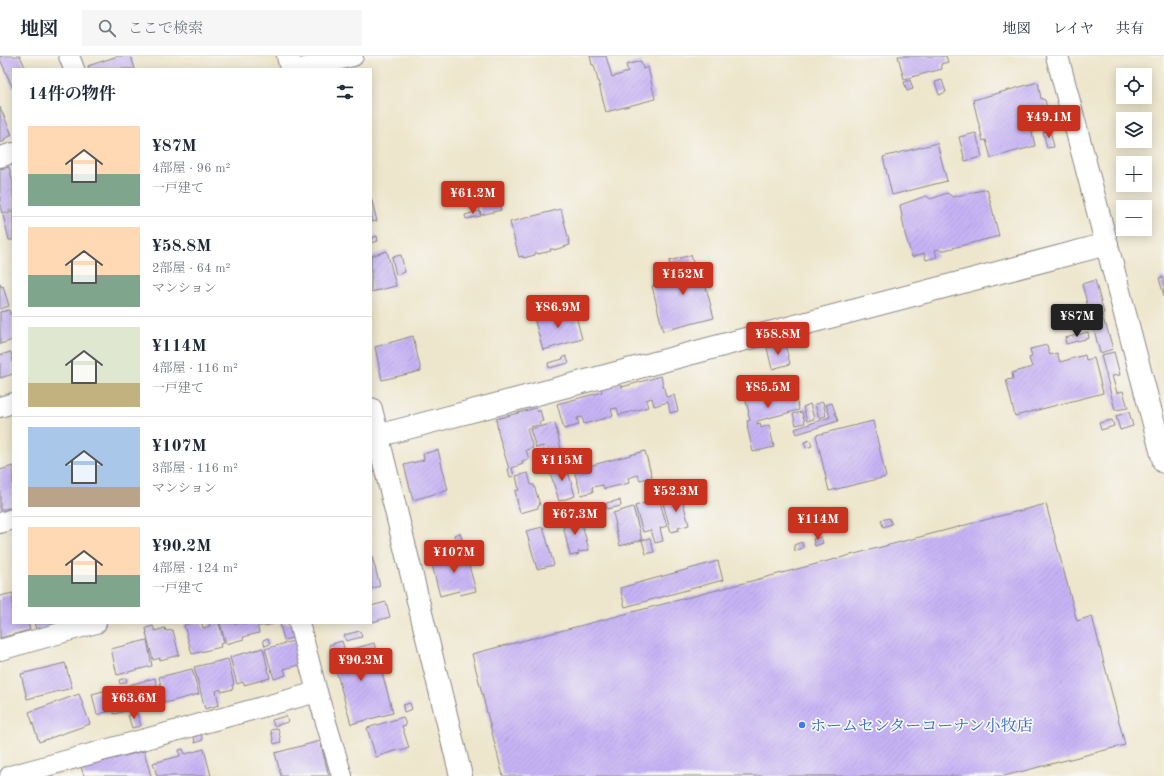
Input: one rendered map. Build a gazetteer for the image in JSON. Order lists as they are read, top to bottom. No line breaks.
{"places":["ホームセンターコーナン小牧店"],"page":{"header":"地図","search":"ここで検索","nav":["地図","レイヤ","共有"],"map_buttons":["+","−"],"heading":"14件の物件","price":["¥49.1M","¥61.2M","¥152M","¥86.9M","¥87M","¥58.8M","¥85.5M","¥115M","¥52.3M","¥67.3M","¥114M","¥107M","¥90.2M","¥63.6M"],"list":[{"name":"¥87M","note":"4部屋 · 96 m² · 一戸建て"},{"name":"¥58.8M","note":"2部屋 · 64 m² · マンション"},{"name":"¥114M","note":"4部屋 · 116 m² · 一戸建て"},{"name":"¥107M","note":"3部屋 · 116 m² · マンション"},{"name":"¥90.2M","note":"4部屋 · 124 m² · 一戸建て"}]}}
